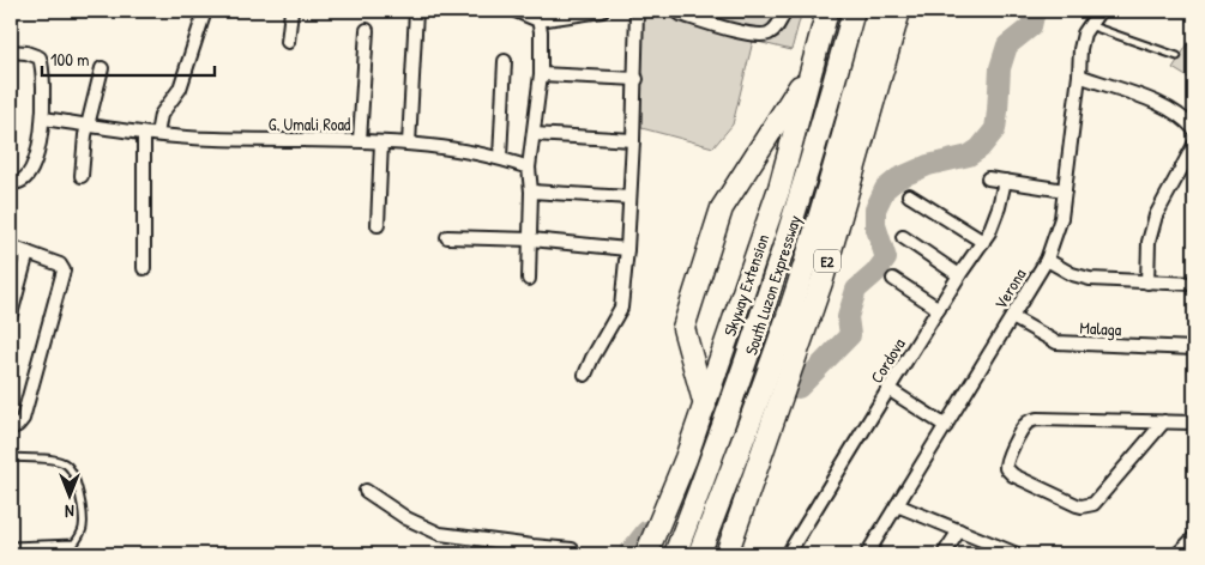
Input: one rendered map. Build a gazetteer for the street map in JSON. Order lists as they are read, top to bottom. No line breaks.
{"streets":{"highway":["E2","Skyway Extension","South Luzon Expressway"],"street":["G. Umali Road","Verona","Malaga","Cordova"]},"crossings":[["Verona","Malaga"]],"scale_bar":"100 m","north":"bottom"}
